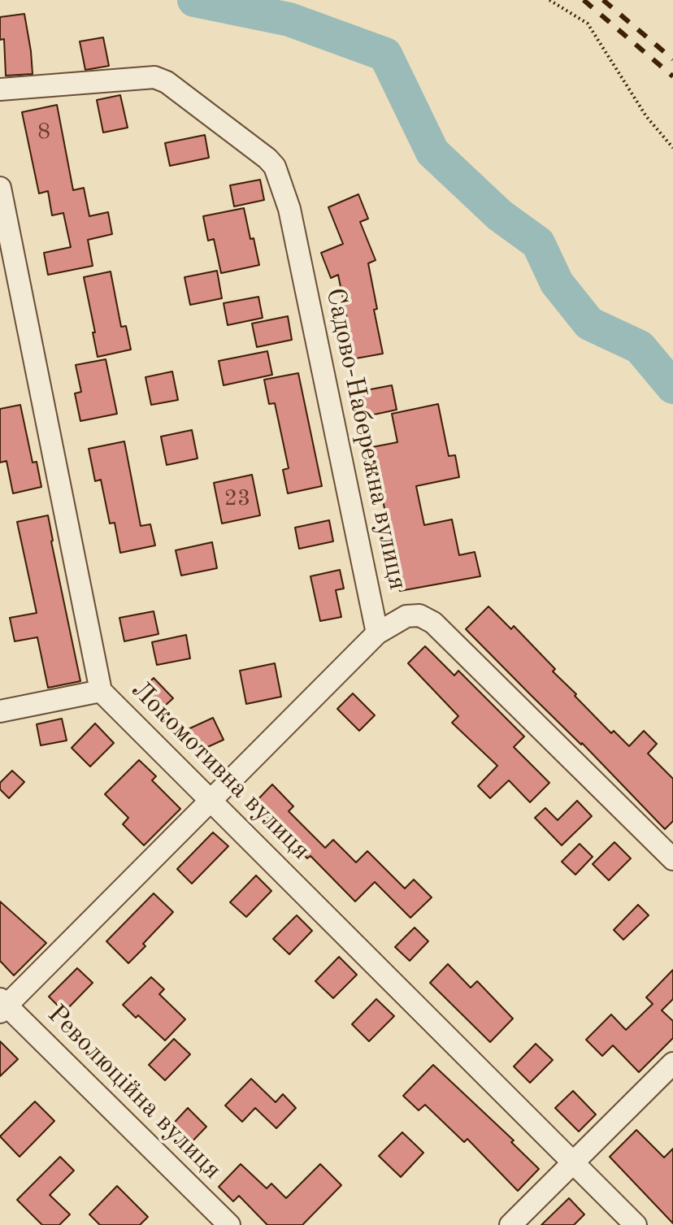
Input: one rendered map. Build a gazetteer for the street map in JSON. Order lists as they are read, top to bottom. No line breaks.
{"streets":{"street":["Садово-Набережна вулиця","Локомотивна вулиця","Революційна вулиця"]},"house_numbers":["8","23"]}
